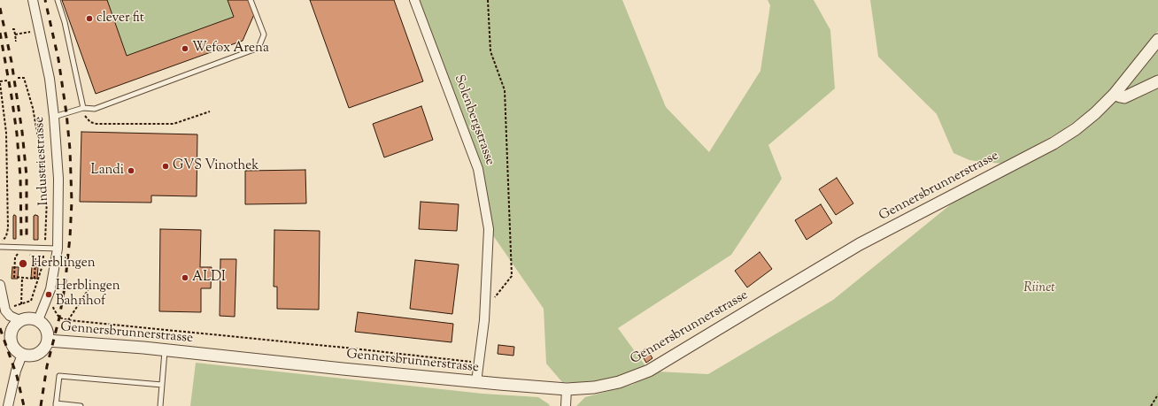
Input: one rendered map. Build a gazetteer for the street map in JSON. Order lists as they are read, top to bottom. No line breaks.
{"streets":{"street":["Solenbergstrasse","Industriestrasse","Gennersbrunnerstrasse"]},"crossings":[["Solenbergstrasse","Gennersbrunnerstrasse"],["Industriestrasse","Gennersbrunnerstrasse"]],"parks":["Riinet"],"places":["clever fit","Wefox Arena","GVS Vinothek","Landi","Herblingen","ALDI","Herblingen Bahnhof"]}
